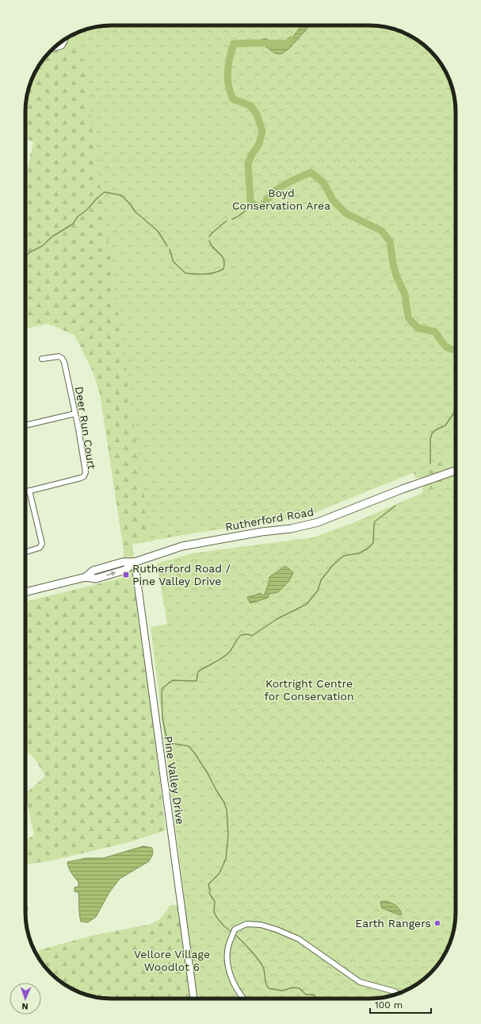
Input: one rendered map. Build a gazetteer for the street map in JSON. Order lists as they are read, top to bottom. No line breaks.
{"streets":{"main road":["Rutherford Road"],"street":["Deer Run Court","Pine Valley Drive"]},"crossings":[["Rutherford Road","Pine Valley Drive"]],"parks":["Boyd Conservation Area","Kortright Centre for Conservation","Vellore Village Woodlot 6"],"places":{"transit":["Rutherford Road / Pine Valley Drive"],"other":["Earth Rangers"]},"scale_bar":"100 m","north":"bottom"}
